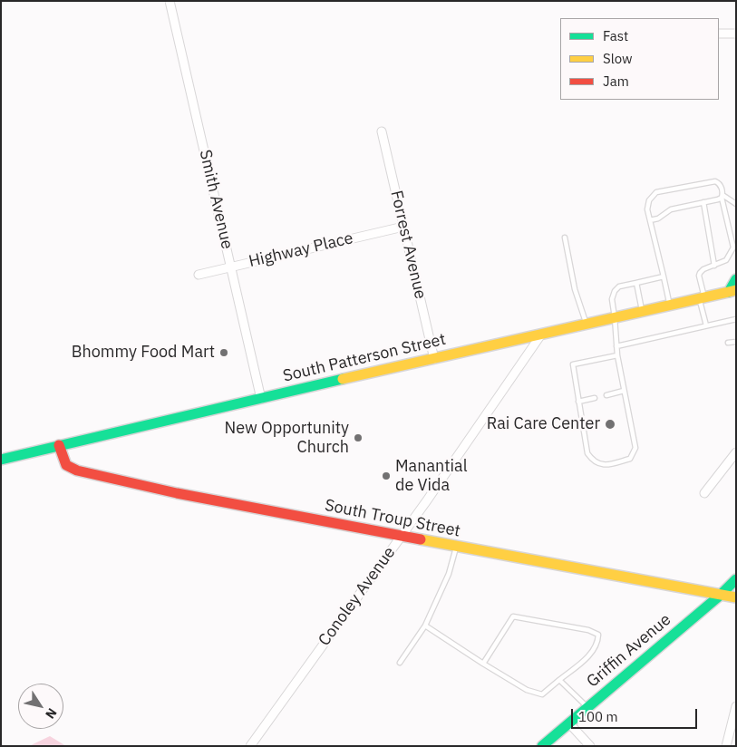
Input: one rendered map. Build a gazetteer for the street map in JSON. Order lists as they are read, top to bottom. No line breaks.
{"streets":{"main road":["South Patterson Street","South Troup Street","Griffin Avenue"],"street":["Smith Avenue","Forrest Avenue","Highway Place","Conoley Avenue"]},"crossings":[["Smith Avenue","Highway Place"],["Smith Avenue","South Patterson Street"],["Forrest Avenue","Highway Place"],["Forrest Avenue","South Patterson Street"],["South Patterson Street","South Troup Street"],["South Patterson Street","Conoley Avenue"],["South Troup Street","Conoley Avenue"],["South Troup Street","Griffin Avenue"]],"places":["Bhommy Food Mart","Rai Care Center","New Opportunity Church","Manantial de Vida"],"legend":["Fast","Slow","Jam"],"scale_bar":"100 m","north":"bottom right"}
